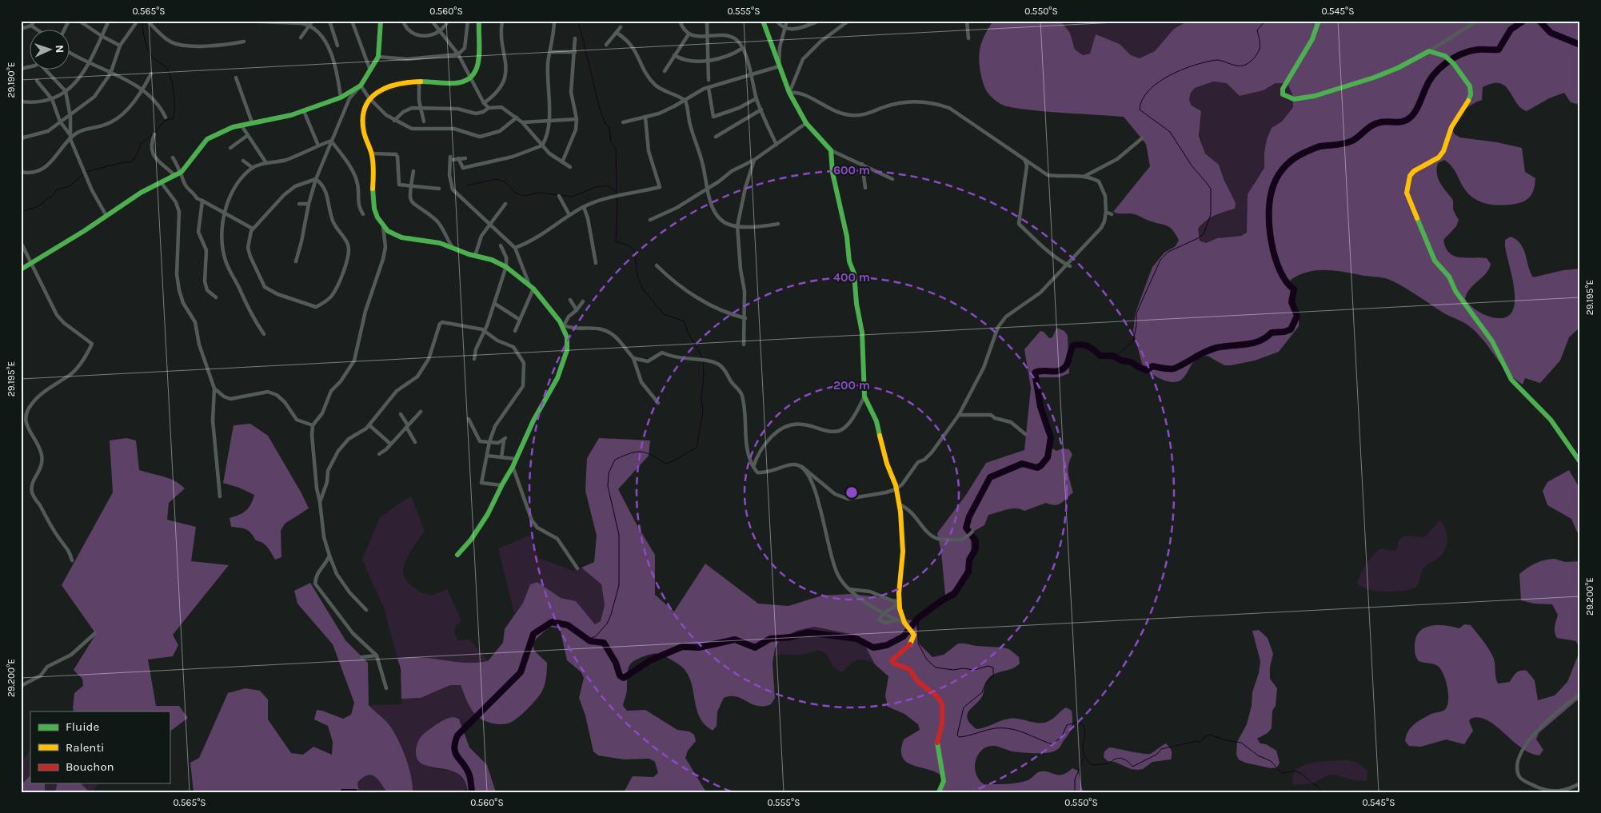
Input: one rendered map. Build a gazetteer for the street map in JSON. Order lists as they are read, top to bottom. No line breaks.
{"legend":["Fluide","Ralenti","Bouchon"],"north":"right","coordinates":["0.565°S","0.560°S","0.555°S","0.550°S","0.545°S","29.190°E","29.195°E","29.200°E"],"rings":["600 m","400 m","200 m"]}
